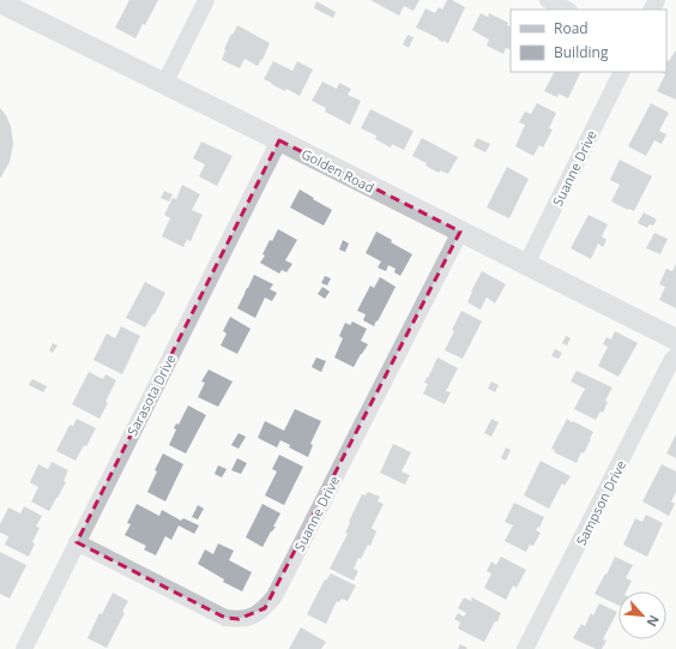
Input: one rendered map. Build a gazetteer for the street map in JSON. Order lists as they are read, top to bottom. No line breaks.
{"streets":{"street":["Suanne Drive","Golden Road","Sarasota Drive","Sampson Drive"]},"crossings":[["Suanne Drive","Golden Road"],["Suanne Drive","Sarasota Drive"],["Golden Road","Sarasota Drive"]],"legend":["Road","Building"],"north":"bottom right"}
